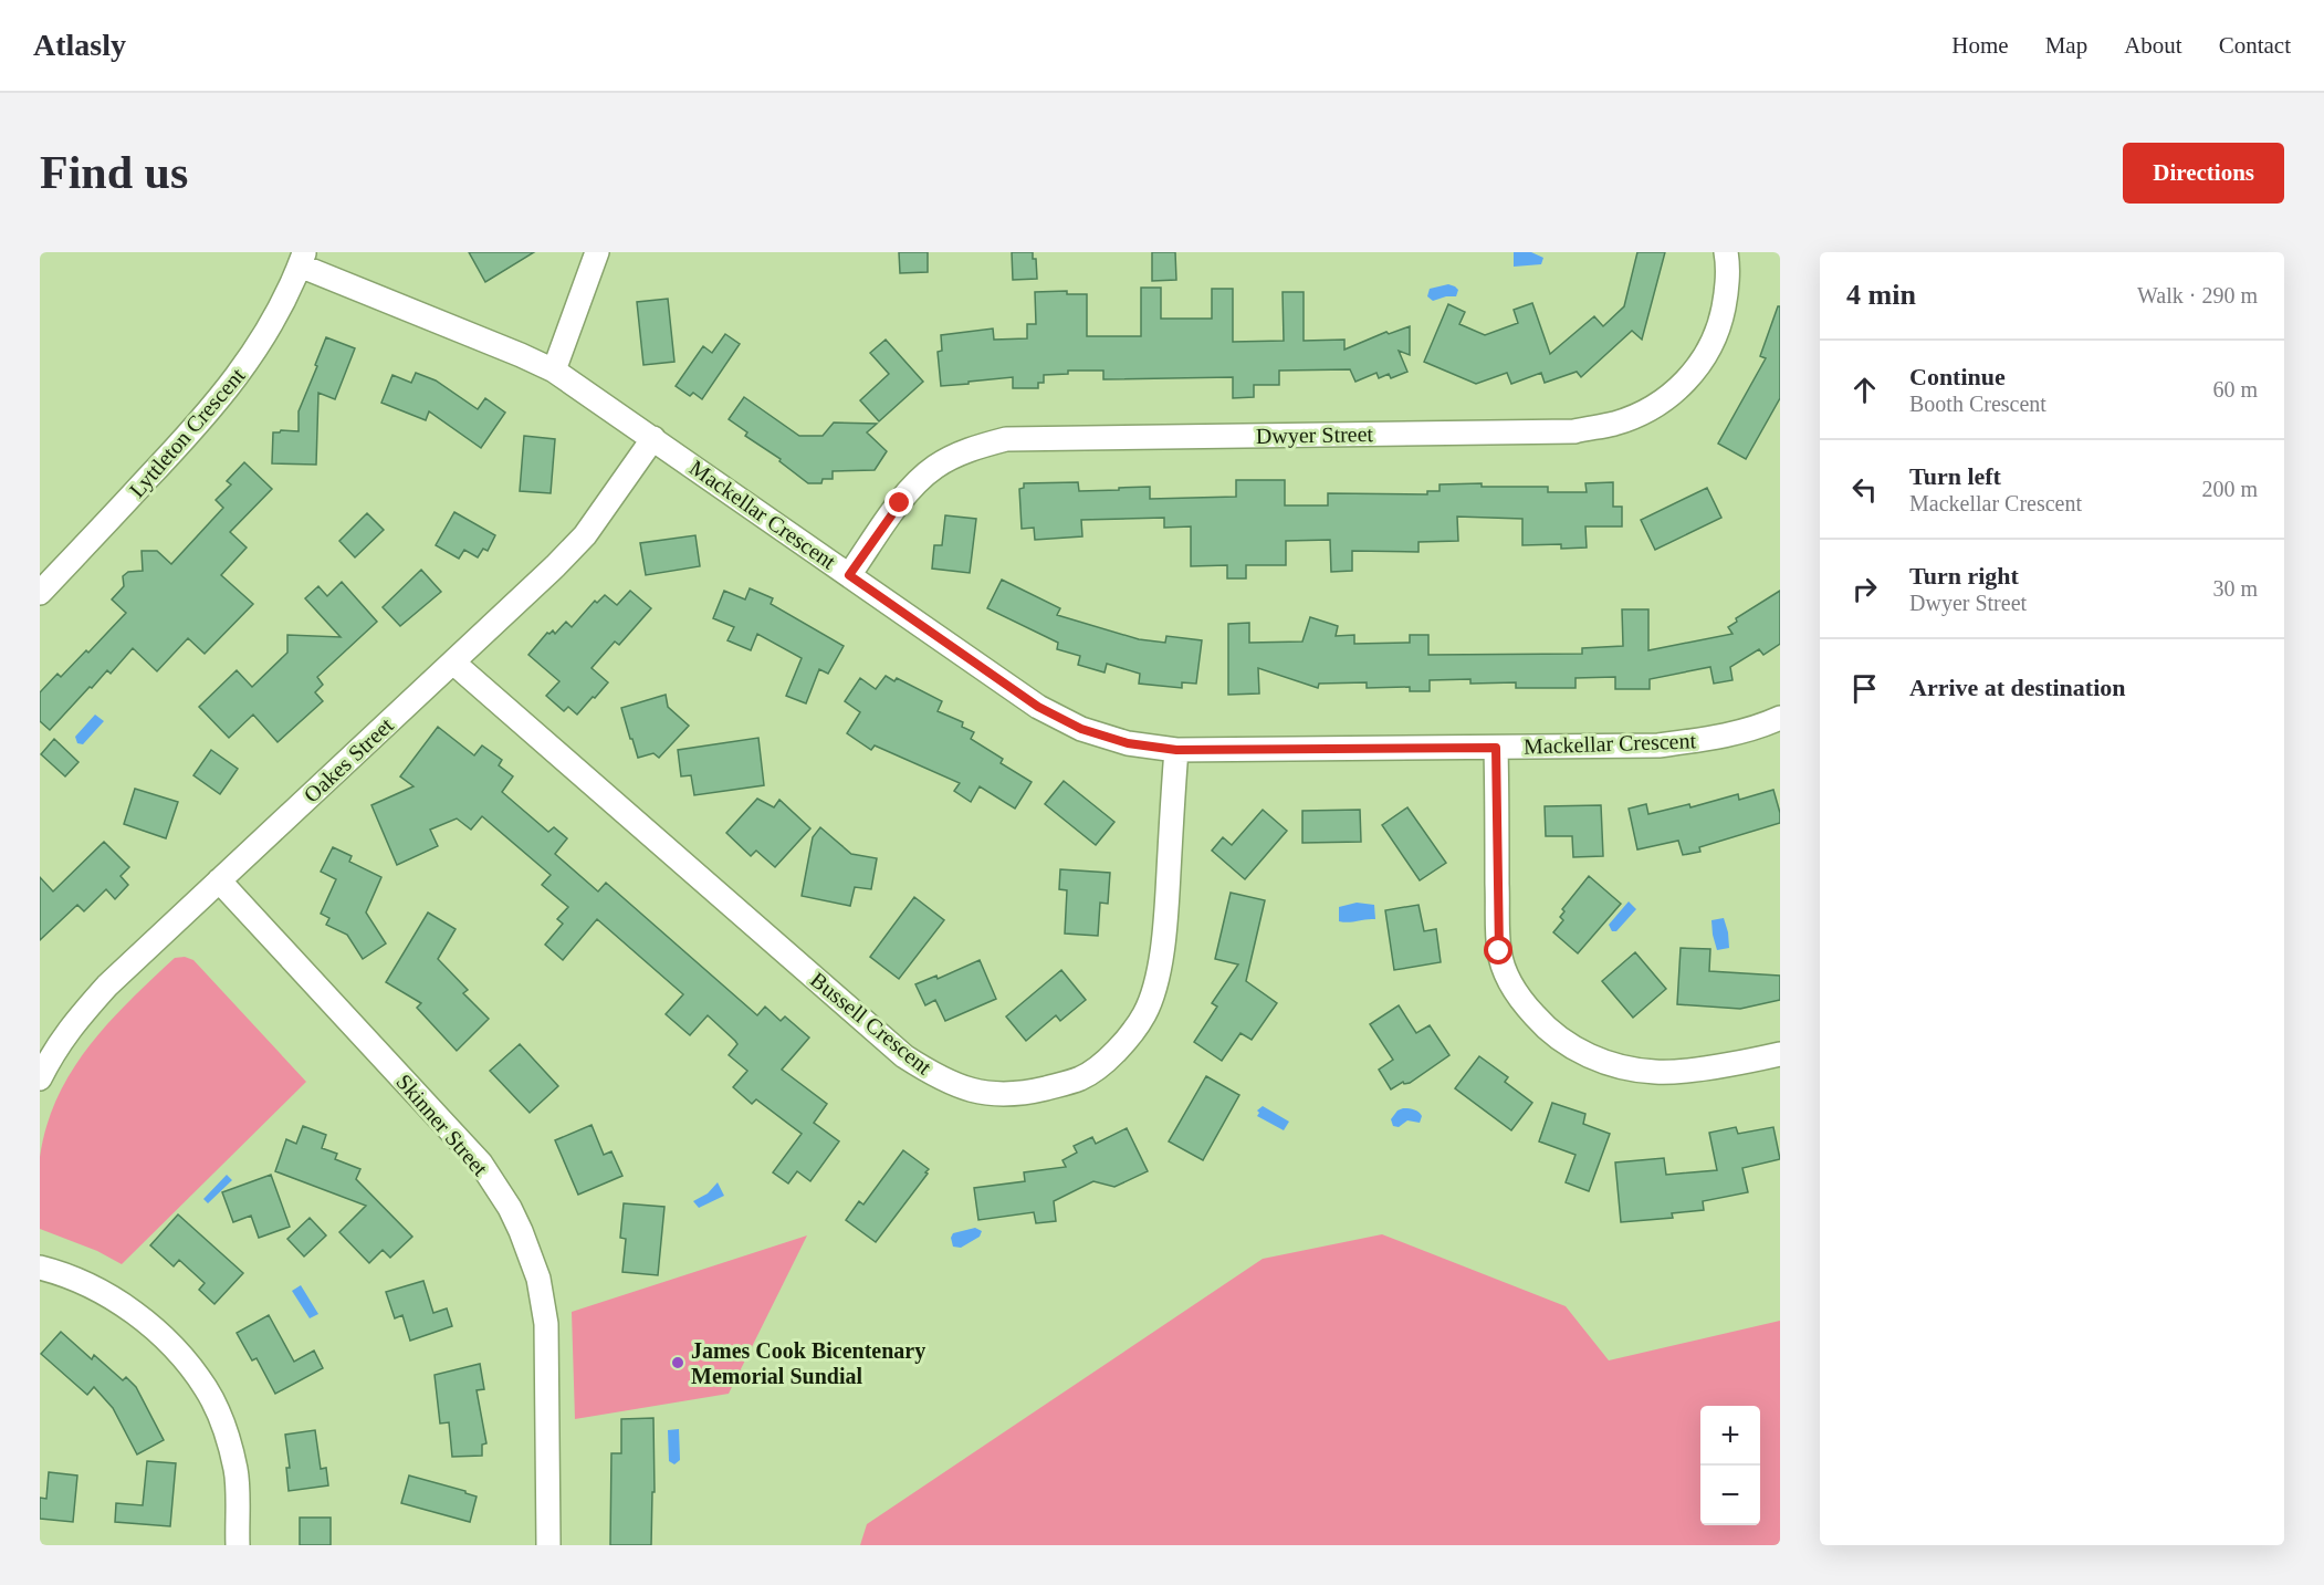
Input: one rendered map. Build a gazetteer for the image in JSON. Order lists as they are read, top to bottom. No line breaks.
{"streets":{"street":["Lyttleton Crescent","Dwyer Street","Mackellar Crescent","Oakes Street","Bussell Crescent","Skinner Street"]},"crossings":[["Lyttleton Crescent","Mackellar Crescent"],["Dwyer Street","Mackellar Crescent"],["Mackellar Crescent","Oakes Street"],["Mackellar Crescent","Bussell Crescent"],["Oakes Street","Bussell Crescent"],["Oakes Street","Skinner Street"]],"places":["James Cook Bicentenary Memorial Sundial"],"page":{"header":"Atlasly","nav":["Home","Map","About","Contact"],"buttons":"Directions","title":"Find us","heading":["4 min","Walk · 290 m"],"list":[["Continue","Booth Crescent","60 m"],["Turn left","Mackellar Crescent","200 m"],["Turn right","Dwyer Street","30 m"],"Arrive at destination"],"map_buttons":["+","−"]}}
